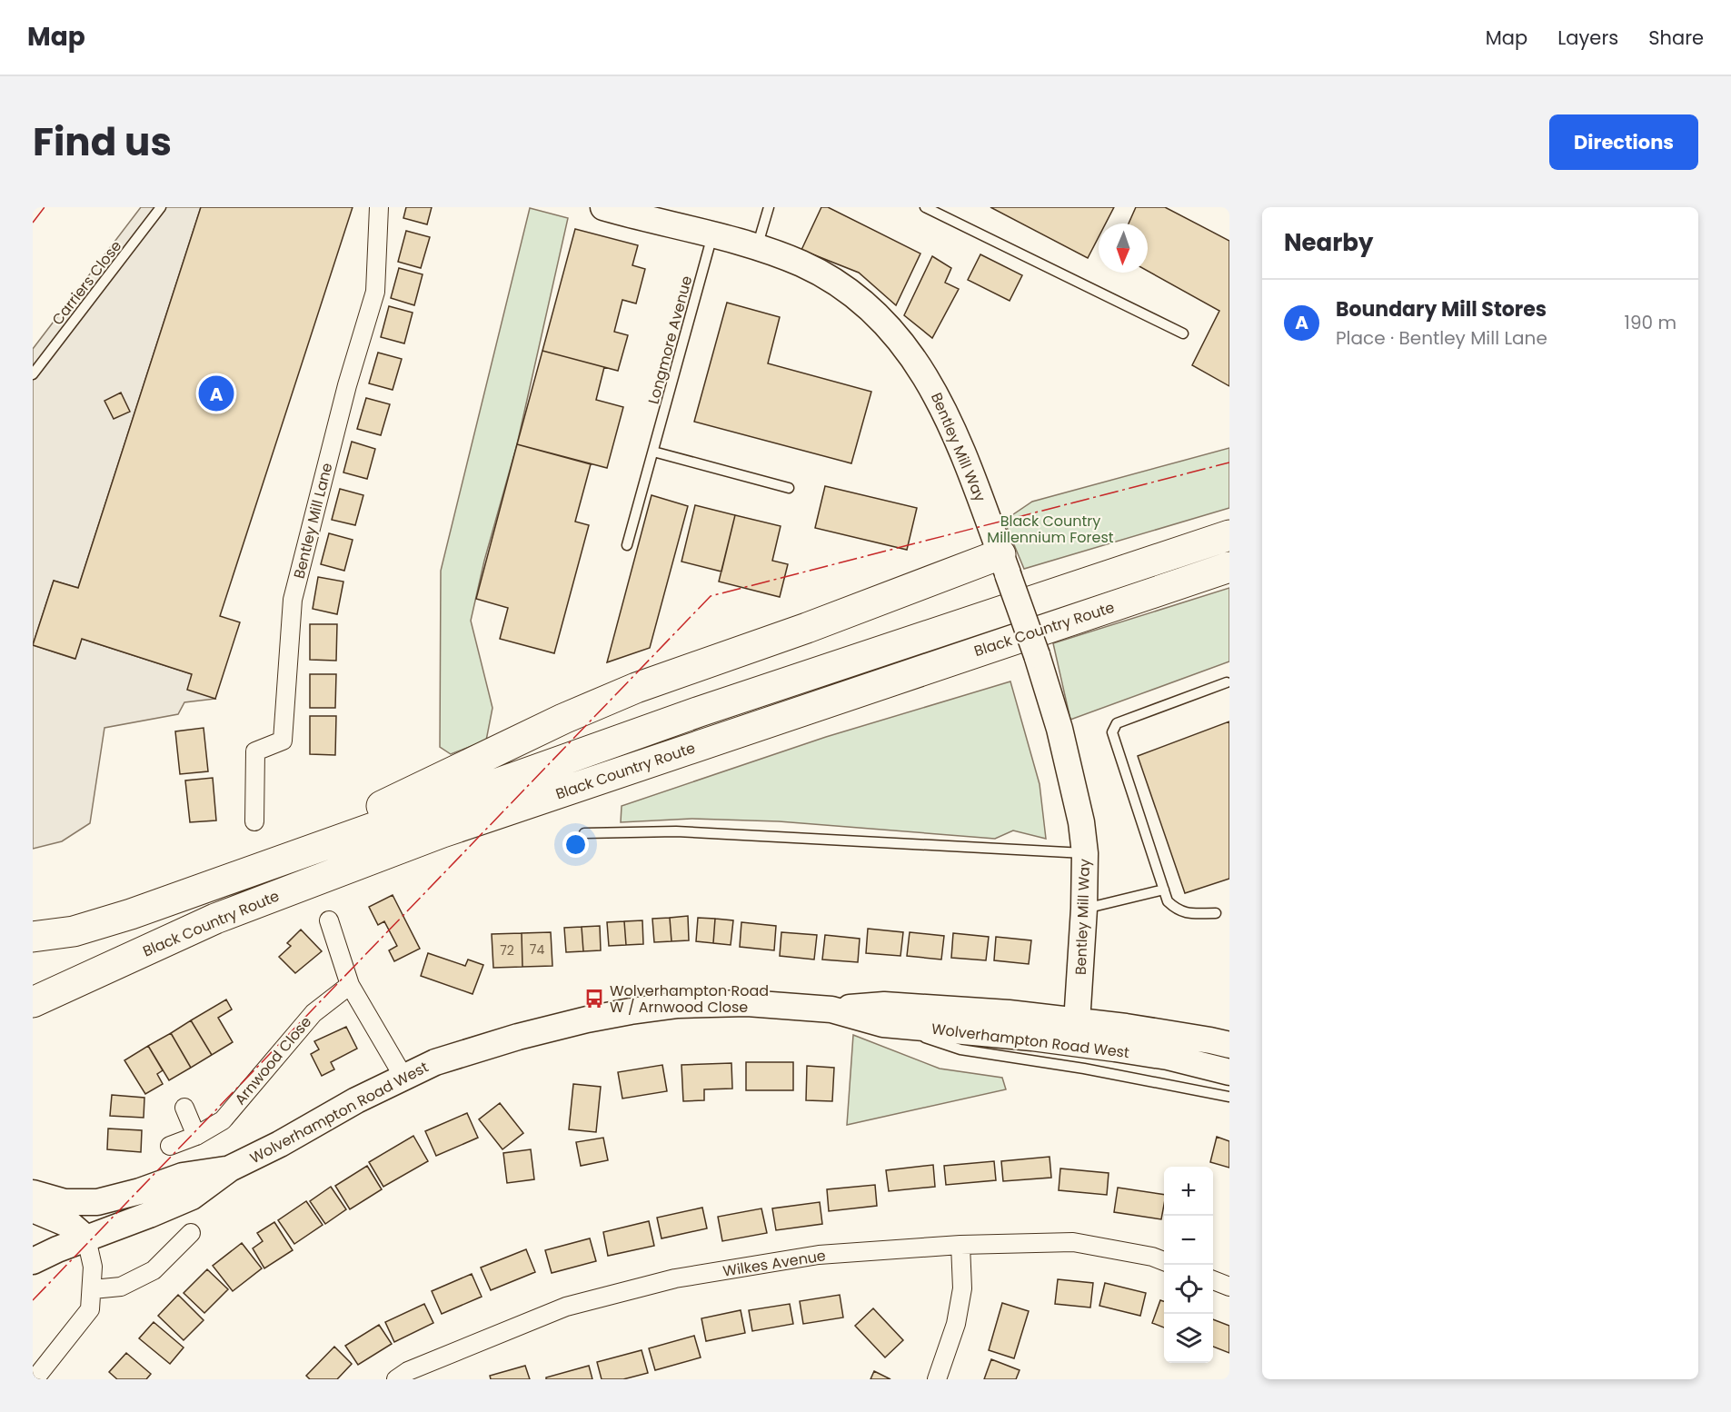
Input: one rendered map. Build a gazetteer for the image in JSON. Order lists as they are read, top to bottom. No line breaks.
{"streets":{"highway":["Black Country Route"],"main road":["Bentley Mill Way","Wolverhampton Road West"],"street":["Bentley Mill Lane","Arnwood Close","Wilkes Avenue"],"lane":["Carriers Close","Longmore Avenue"]},"crossings":[["Longmore Avenue","Bentley Mill Way"],["Bentley Mill Way","Wolverhampton Road West"]],"parks":["Black Country Millennium Forest"],"places":{"bus stop":["Wolverhampton Road W / Arnwood Close"]},"house_numbers":["74","72"],"north":"bottom","page":{"header":"Map","nav":["Map","Layers","Share"],"title":"Find us","buttons":"Directions","heading":"Nearby","list":[{"mark":"A","name":"Boundary Mill Stores","note":"Place · Bentley Mill Lane","value":"190 m"}],"pins":"A","map_buttons":["+","−"]}}
